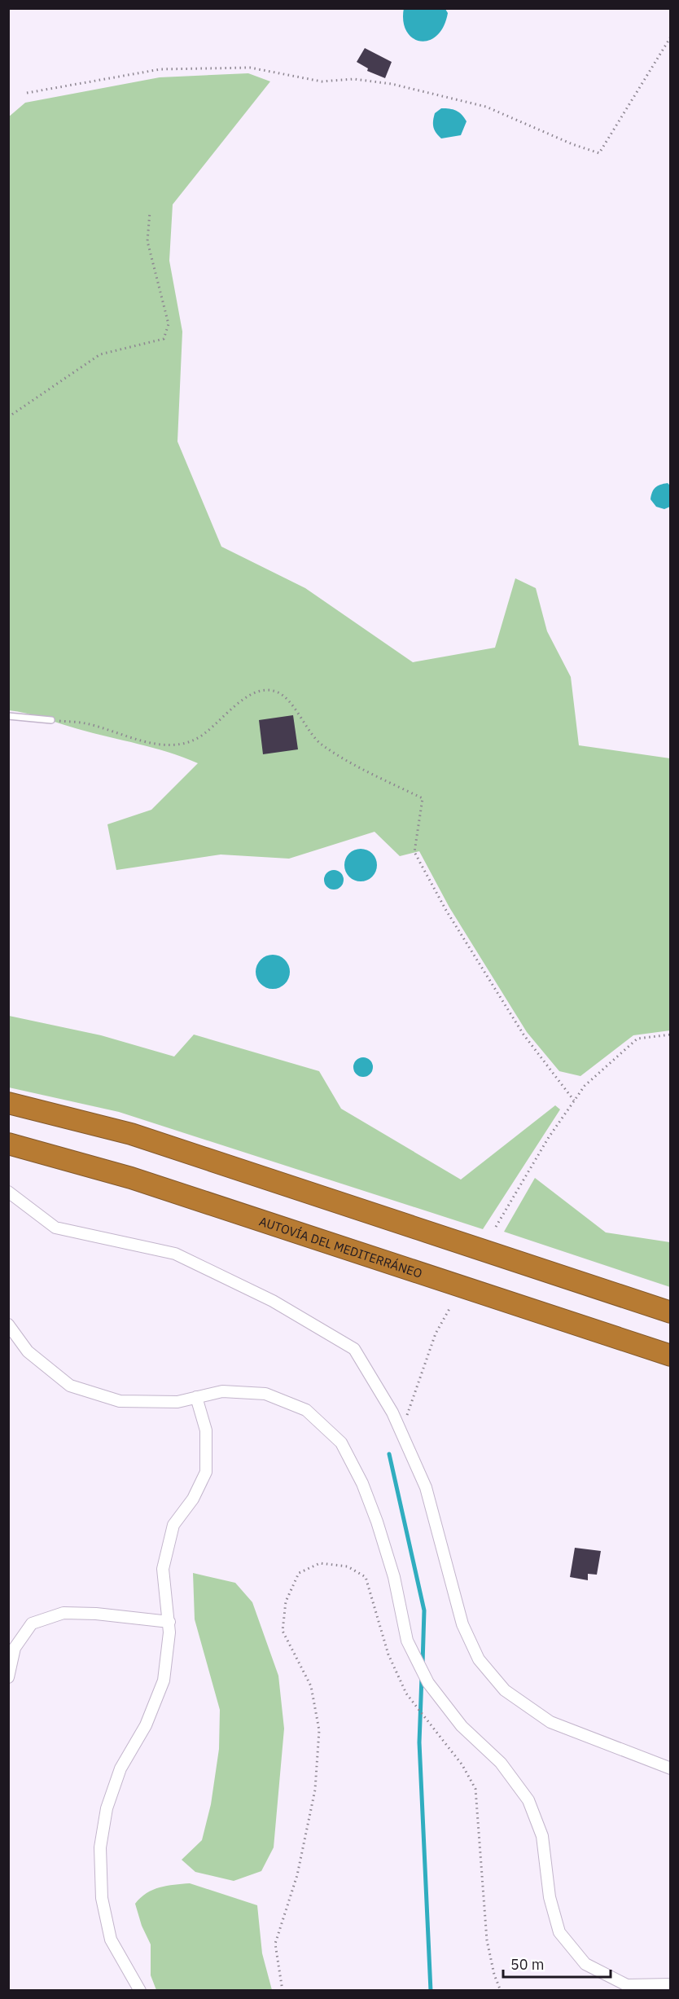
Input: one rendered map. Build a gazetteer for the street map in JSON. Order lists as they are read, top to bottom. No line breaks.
{"streets":{"highway":["AUTOVÍA DEL MEDITERRÁNEO"]},"scale_bar":"50 m"}
